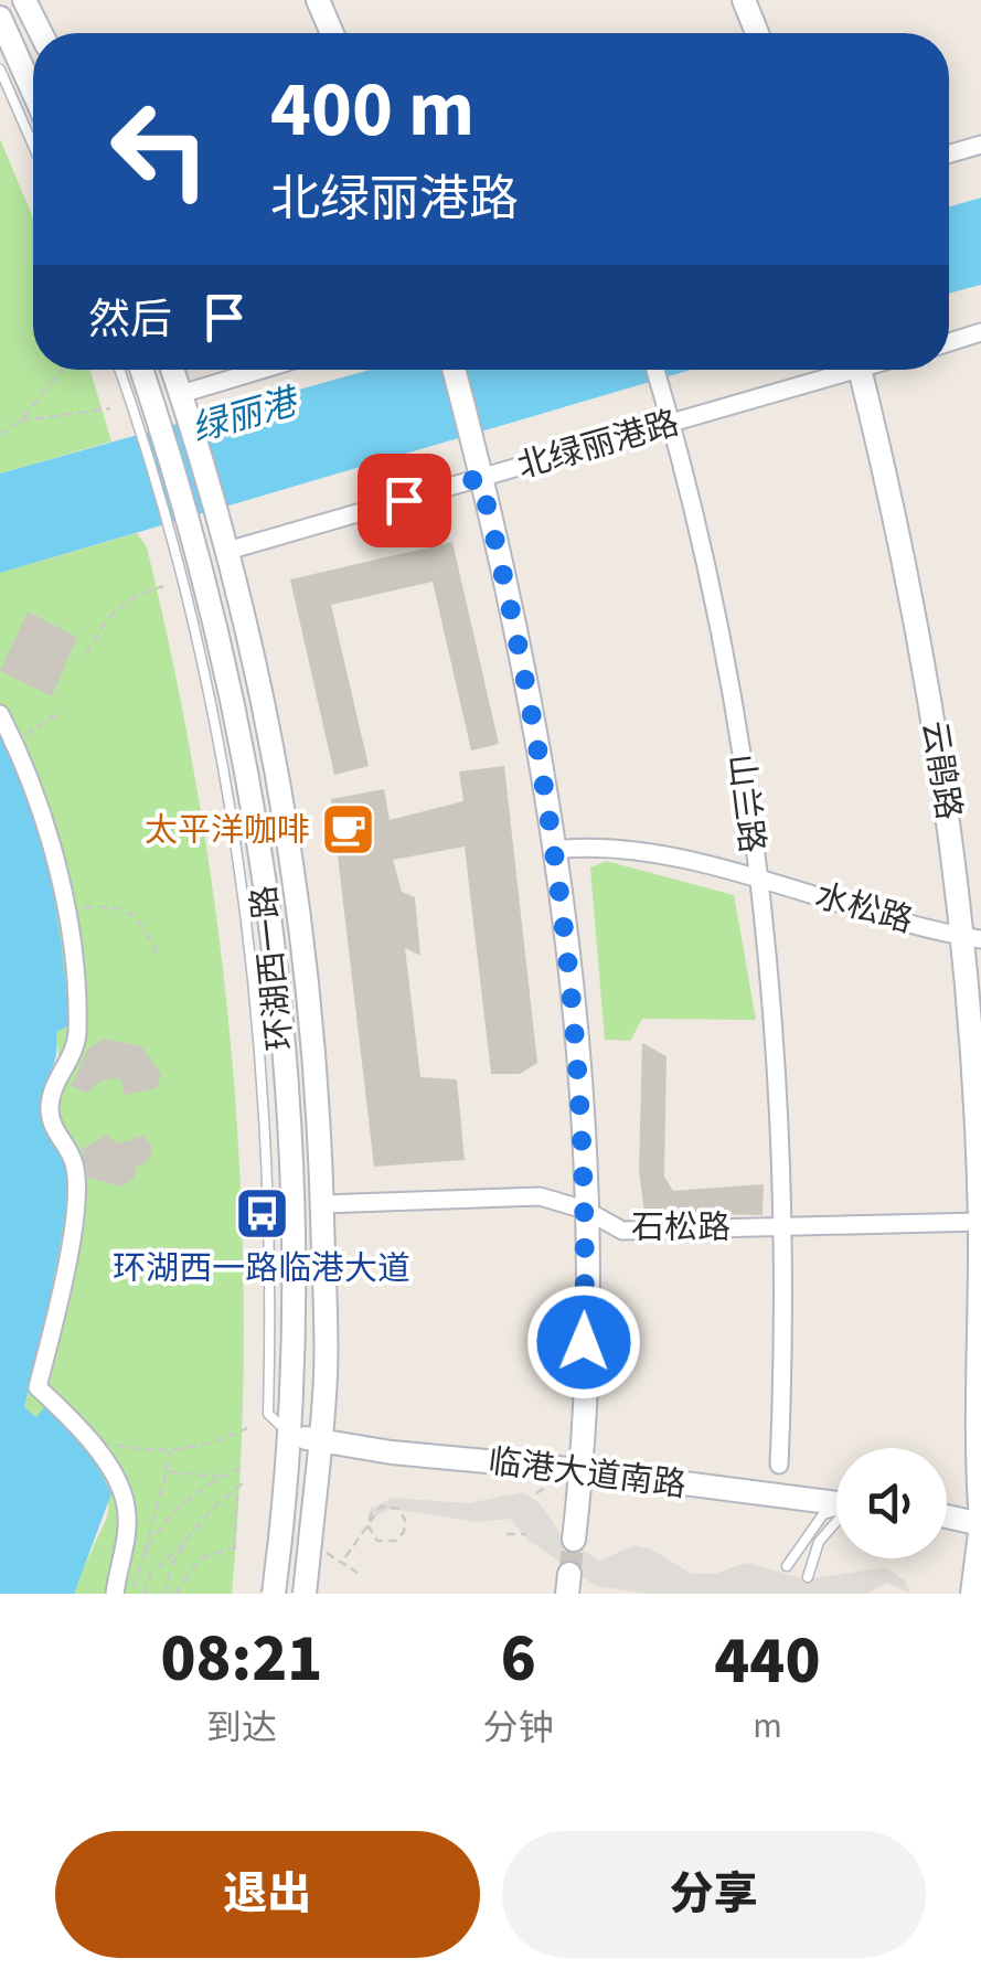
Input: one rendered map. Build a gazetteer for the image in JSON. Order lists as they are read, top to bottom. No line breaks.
{"streets":{"street":["北绿丽港路","云鹃路","山兰路","水松路","环湖西一路","石松路","临港大道南路"]},"crossings":[["北绿丽港路","山兰路"],["北绿丽港路","环湖西一路"],["云鹃路","水松路"],["云鹃路","石松路"],["山兰路","水松路"],["山兰路","石松路"],["环湖西一路","石松路"],["环湖西一路","临港大道南路"]],"water":["绿丽港"],"places":{"cafe":["太平洋咖啡"],"bus stop":["环湖西一路临港大道"]},"page":{"turn":["400 m","北绿丽港路"],"then":"然后","eta":["08:21","到达","6","分钟","440","m"],"buttons":["退出","分享"]}}
